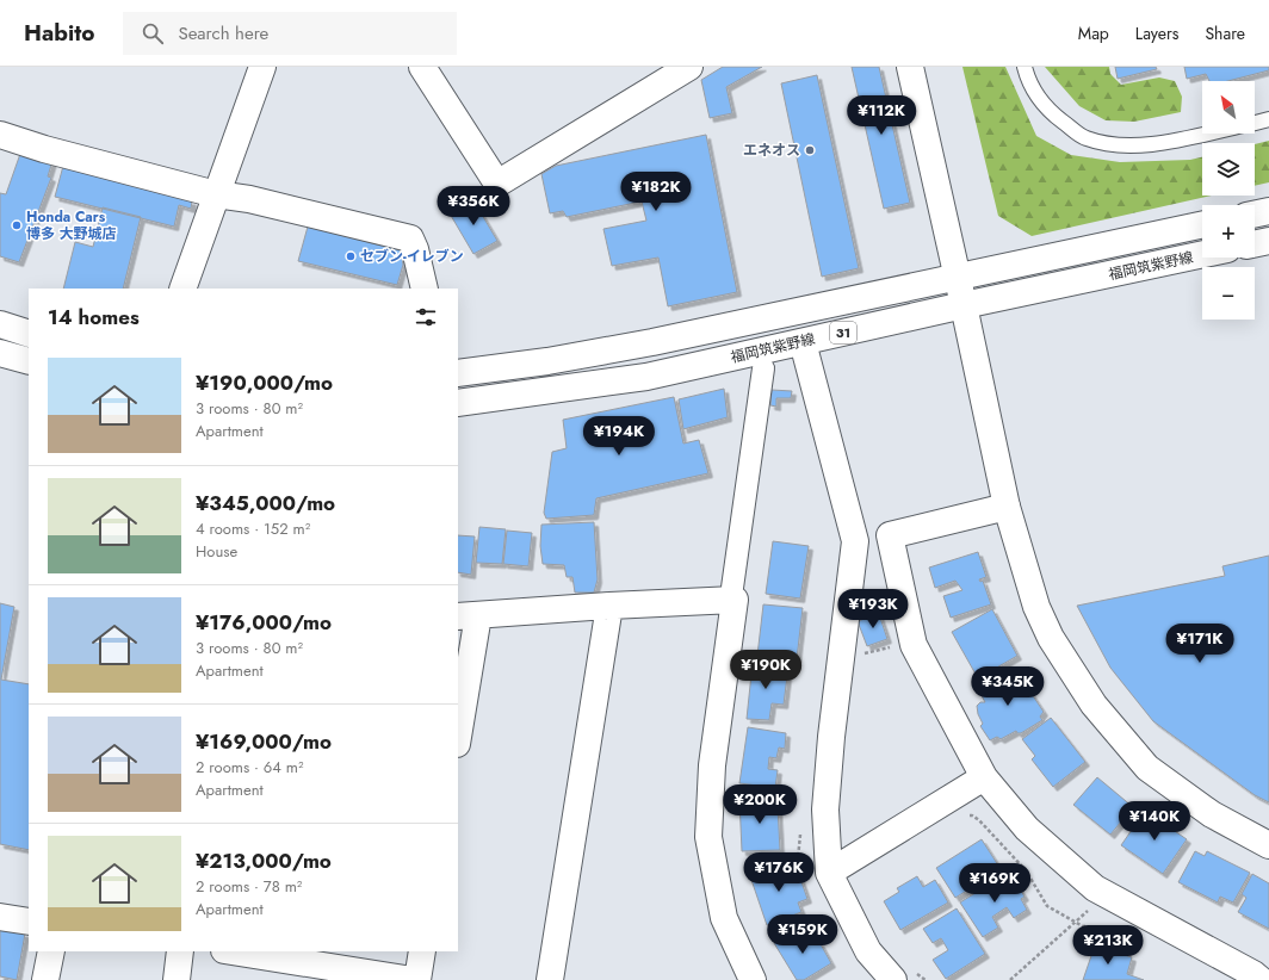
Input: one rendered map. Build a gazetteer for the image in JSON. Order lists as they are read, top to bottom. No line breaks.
{"streets":{"street":["福岡筑紫野線","31"]},"places":["エネオス","Honda Cars 博多 大野城店","セブン-イレブン"],"north":"top left","page":{"header":"Habito","search":"Search here","nav":["Map","Layers","Share"],"map_buttons":["+","−"],"price":["¥112K","¥182K","¥356K","¥194K","¥193K","¥171K","¥190K","¥345K","¥200K","¥140K","¥176K","¥169K","¥159K","¥213K"],"heading":"14 homes","list":[{"name":"¥190,000/mo","note":"3 rooms · 80 m² · Apartment"},{"name":"¥345,000/mo","note":"4 rooms · 152 m² · House"},{"name":"¥176,000/mo","note":"3 rooms · 80 m² · Apartment"},{"name":"¥169,000/mo","note":"2 rooms · 64 m² · Apartment"},{"name":"¥213,000/mo","note":"2 rooms · 78 m² · Apartment"}]}}
